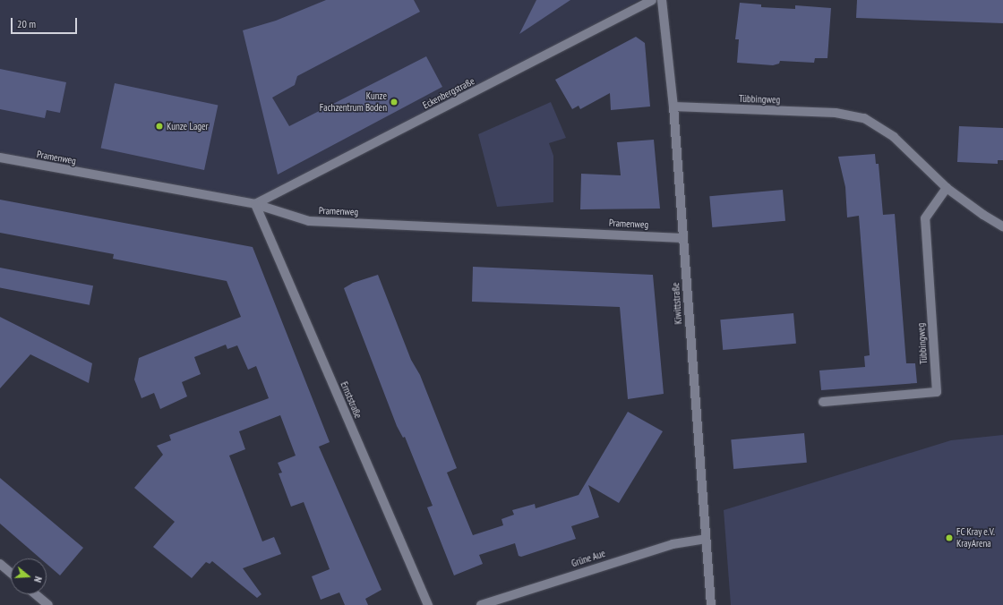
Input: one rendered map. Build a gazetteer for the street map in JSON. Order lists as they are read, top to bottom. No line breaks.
{"streets":{"street":["Eckenbergstraße","Tübbingweg","Pramenweg","Kiwittstraße","Ernststraße","Grüne Aue"]},"crossings":[["Eckenbergstraße","Pramenweg"],["Eckenbergstraße","Ernststraße"],["Tübbingweg","Kiwittstraße"],["Pramenweg","Kiwittstraße"],["Pramenweg","Ernststraße"],["Kiwittstraße","Grüne Aue"]],"places":["Kunze Fachzentrum Boden","Kunze Lager","FC Kray e.V. KrayArena"],"scale_bar":"20 m","north":"right"}
